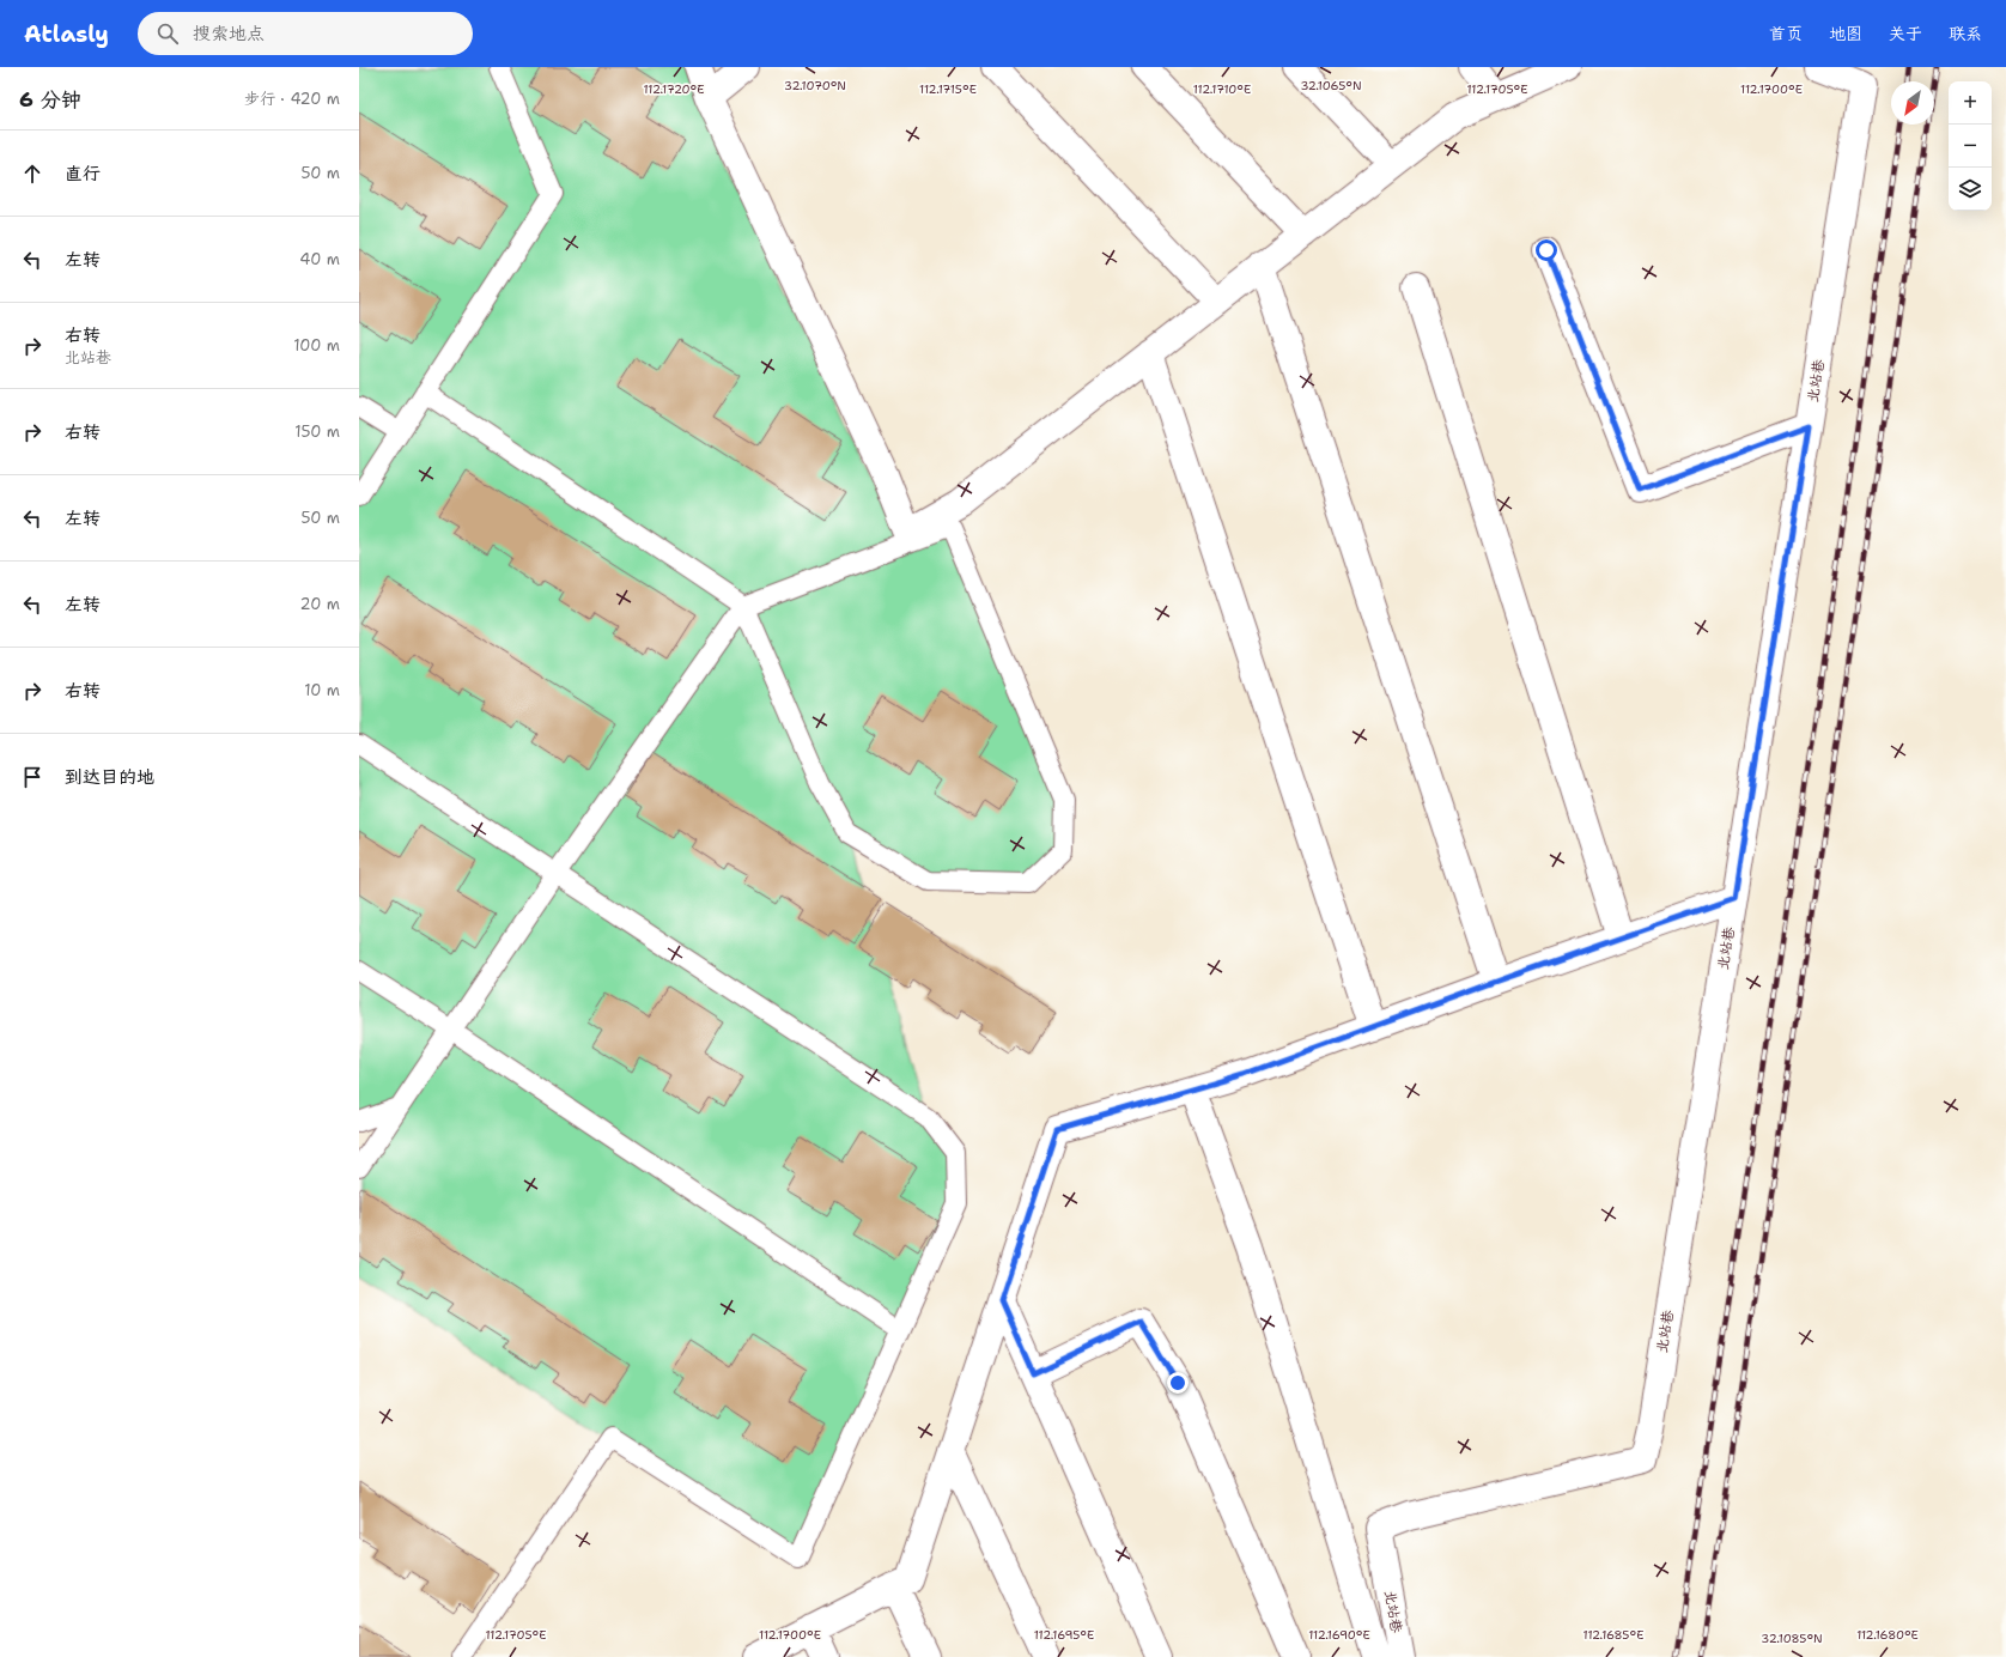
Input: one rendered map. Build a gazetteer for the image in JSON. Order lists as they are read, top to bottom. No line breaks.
{"streets":{"street":["北站巷"]},"north":"bottom left","page":{"header":"Atlasly","search":"搜索地点","nav":["首页","地图","关于","联系"],"heading":["6 分钟","步行 · 420 m"],"map_buttons":["+","−"],"list":[["直行","50 m"],["左转","40 m"],["右转","北站巷","100 m"],["右转","150 m"],["左转","50 m"],["左转","20 m"],["右转","10 m"],"到达目的地"]},"coordinates":["32.1070°N","32.1065°N","112.1720°E","112.1715°E","112.1710°E","112.1705°E","112.1700°E","112.1695°E","112.1690°E","112.1685°E","112.1680°E","32.1085°N"]}
